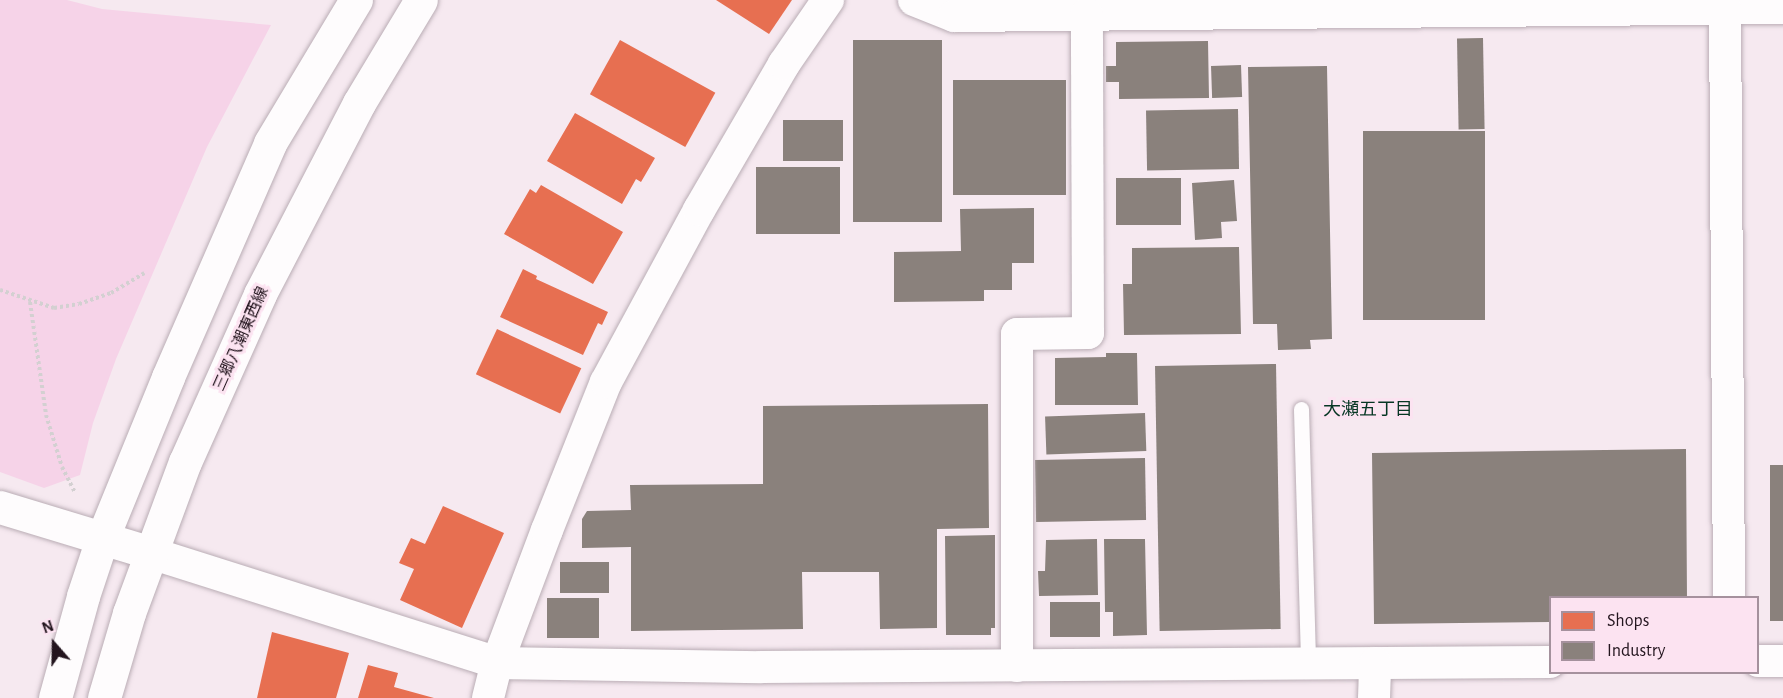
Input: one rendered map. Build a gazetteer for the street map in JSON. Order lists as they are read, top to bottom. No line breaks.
{"streets":{"street":["三郷八潮東西線"]},"districts":["大瀬五丁目"],"legend":["Shops","Industry"],"north":"top"}
